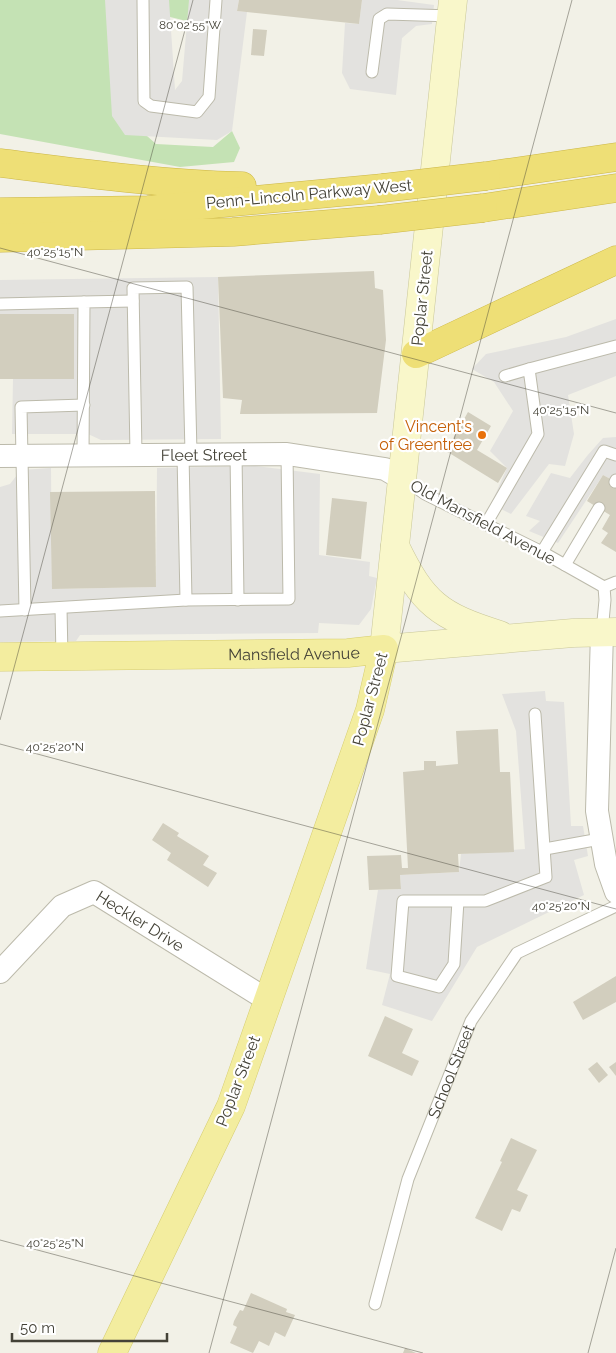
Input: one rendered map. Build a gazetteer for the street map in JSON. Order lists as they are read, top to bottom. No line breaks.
{"streets":{"highway":["Penn-Lincoln Parkway West"],"main road":["Poplar Street","Mansfield Avenue"],"street":["Fleet Street","Heckler Drive"],"lane":["Old Mansfield Avenue","School Street"]},"crossings":[["Poplar Street","Fleet Street"],["Poplar Street","Old Mansfield Avenue"],["Poplar Street","Mansfield Avenue"],["Poplar Street","Heckler Drive"],["Fleet Street","Old Mansfield Avenue"]],"places":["Vincent's of Greentree"],"scale_bar":"50 m","coordinates":["80°02'55\"W","40°25'15\"N","40°25'20\"N","40°25'25\"N"]}
